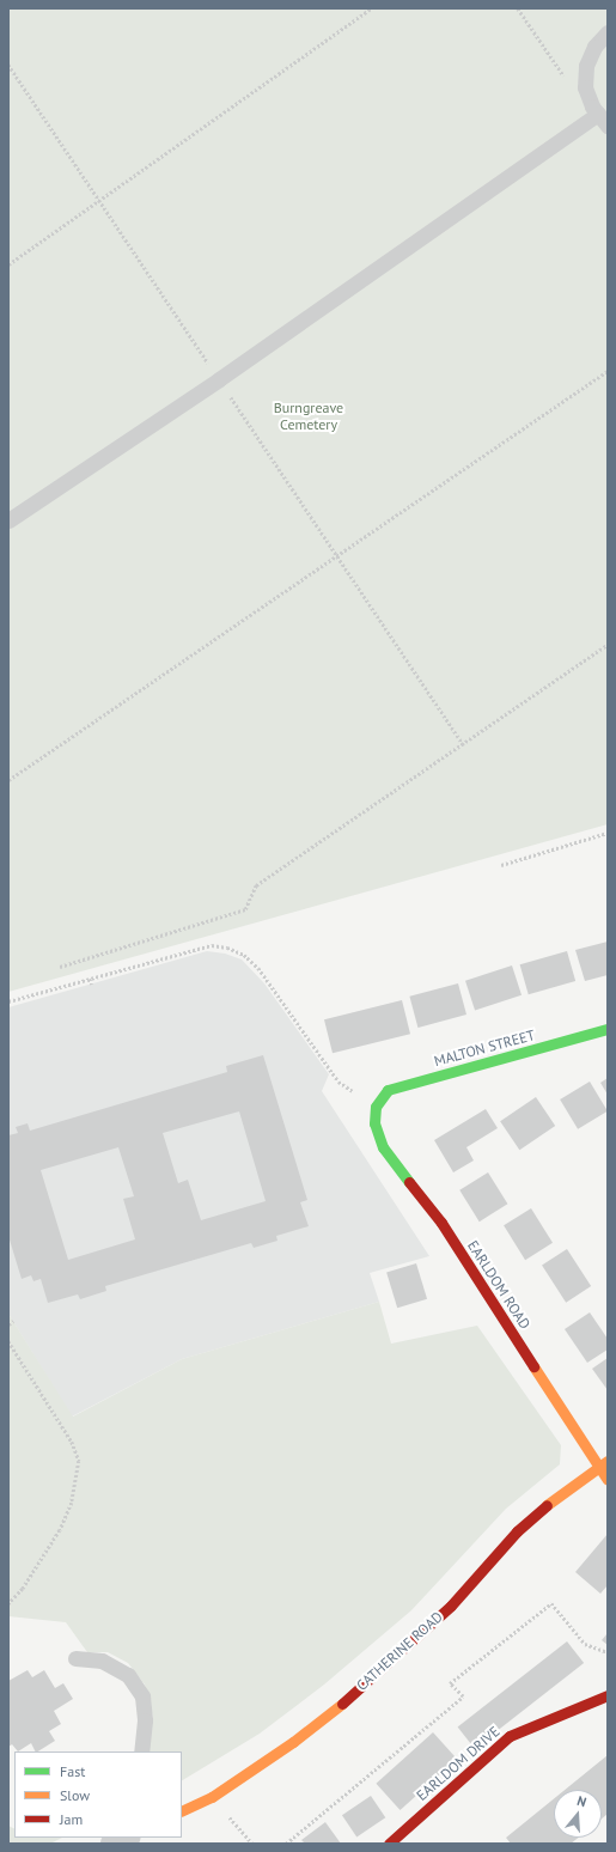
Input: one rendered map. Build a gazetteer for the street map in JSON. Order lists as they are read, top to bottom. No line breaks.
{"streets":{"street":["MALTON STREET","EARLDOM ROAD","CATHERINE ROAD","EARLDOM DRIVE"]},"crossings":[["MALTON STREET","EARLDOM ROAD"],["EARLDOM ROAD","CATHERINE ROAD"]],"parks":["Burngreave Cemetery"],"legend":["Fast","Slow","Jam"],"north":"top"}
